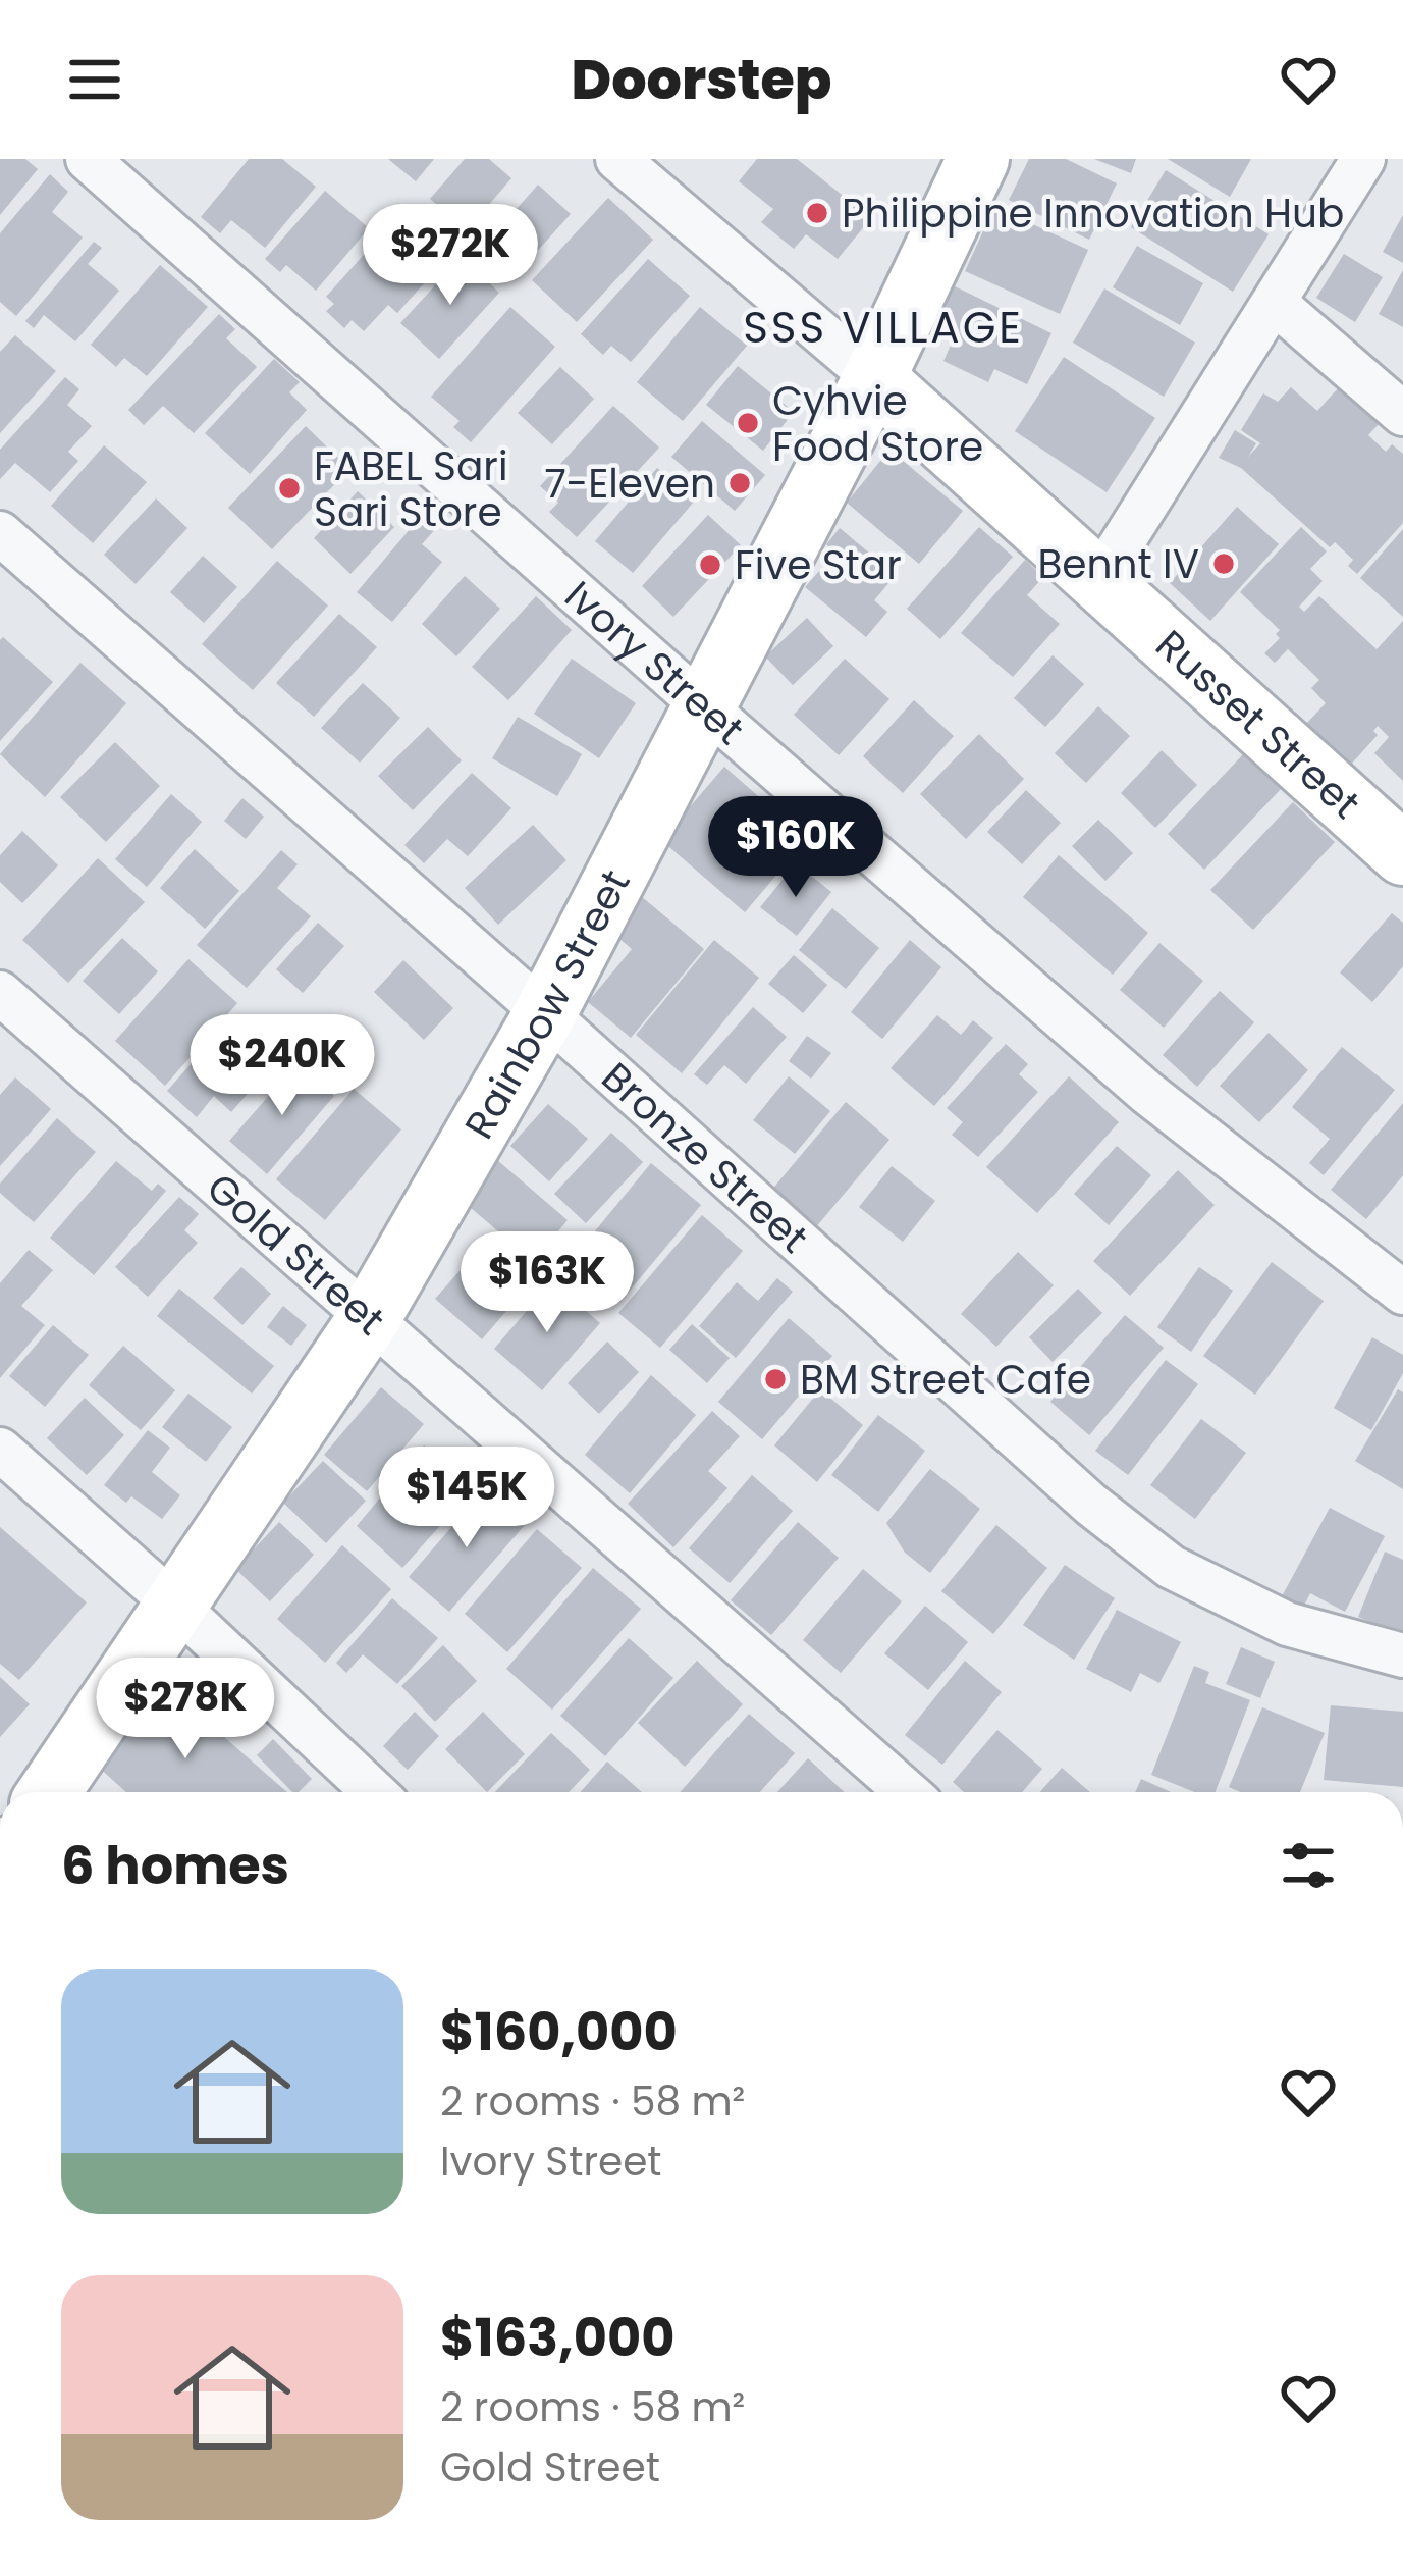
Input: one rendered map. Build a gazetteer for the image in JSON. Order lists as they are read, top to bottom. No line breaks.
{"streets":{"street":["Ivory Street","Russet Street","Rainbow Street","Bronze Street","Gold Street"]},"crossings":[["Ivory Street","Rainbow Street"],["Russet Street","Rainbow Street"],["Rainbow Street","Bronze Street"],["Rainbow Street","Gold Street"]],"districts":["SSS VILLAGE"],"places":["Philippine Innovation Hub","Cyhvie Food Store","7-Eleven","FABEL Sari Sari Store","Bennt IV","Five Star","BM Street Cafe"],"page":{"header":"Doorstep","price":["$272K","$160K","$240K","$163K","$145K","$278K"],"heading":"6 homes","list":[{"name":"$160,000","note":"2 rooms · 58 m² · Ivory Street"},{"name":"$163,000","note":"2 rooms · 58 m² · Gold Street"}]}}
